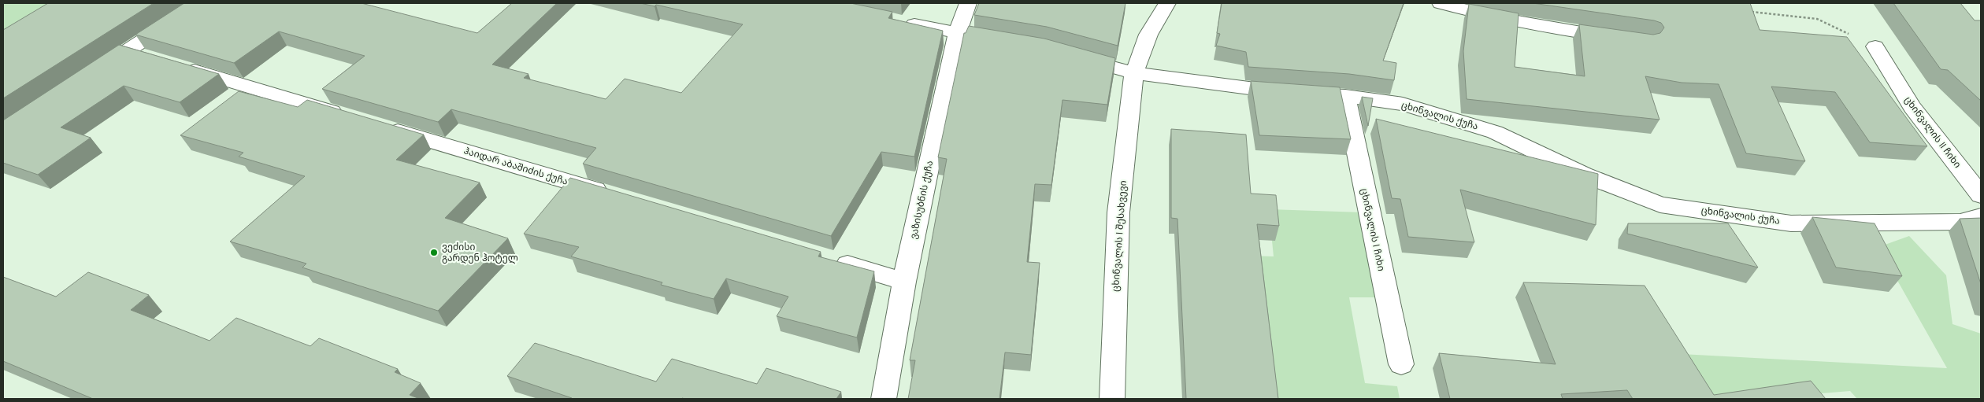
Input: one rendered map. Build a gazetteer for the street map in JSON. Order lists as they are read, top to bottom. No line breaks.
{"streets":{"street":["ცხინვალის ქუჩა","ცხინვალის II ჩიხი","ჰაიდარ აბაშიძის ქუჩა","ვაზისუბნის ქუჩა","ცხინვალის I ჩიხი","ცხინვალის I შესახვევი"]},"crossings":[["ცხინვალის ქუჩა","ცხინვალის I ჩიხი"],["ცხინვალის ქუჩა","ცხინვალის I შესახვევი"]],"places":["ვეძისი გარდენ ჰოტელ"]}
